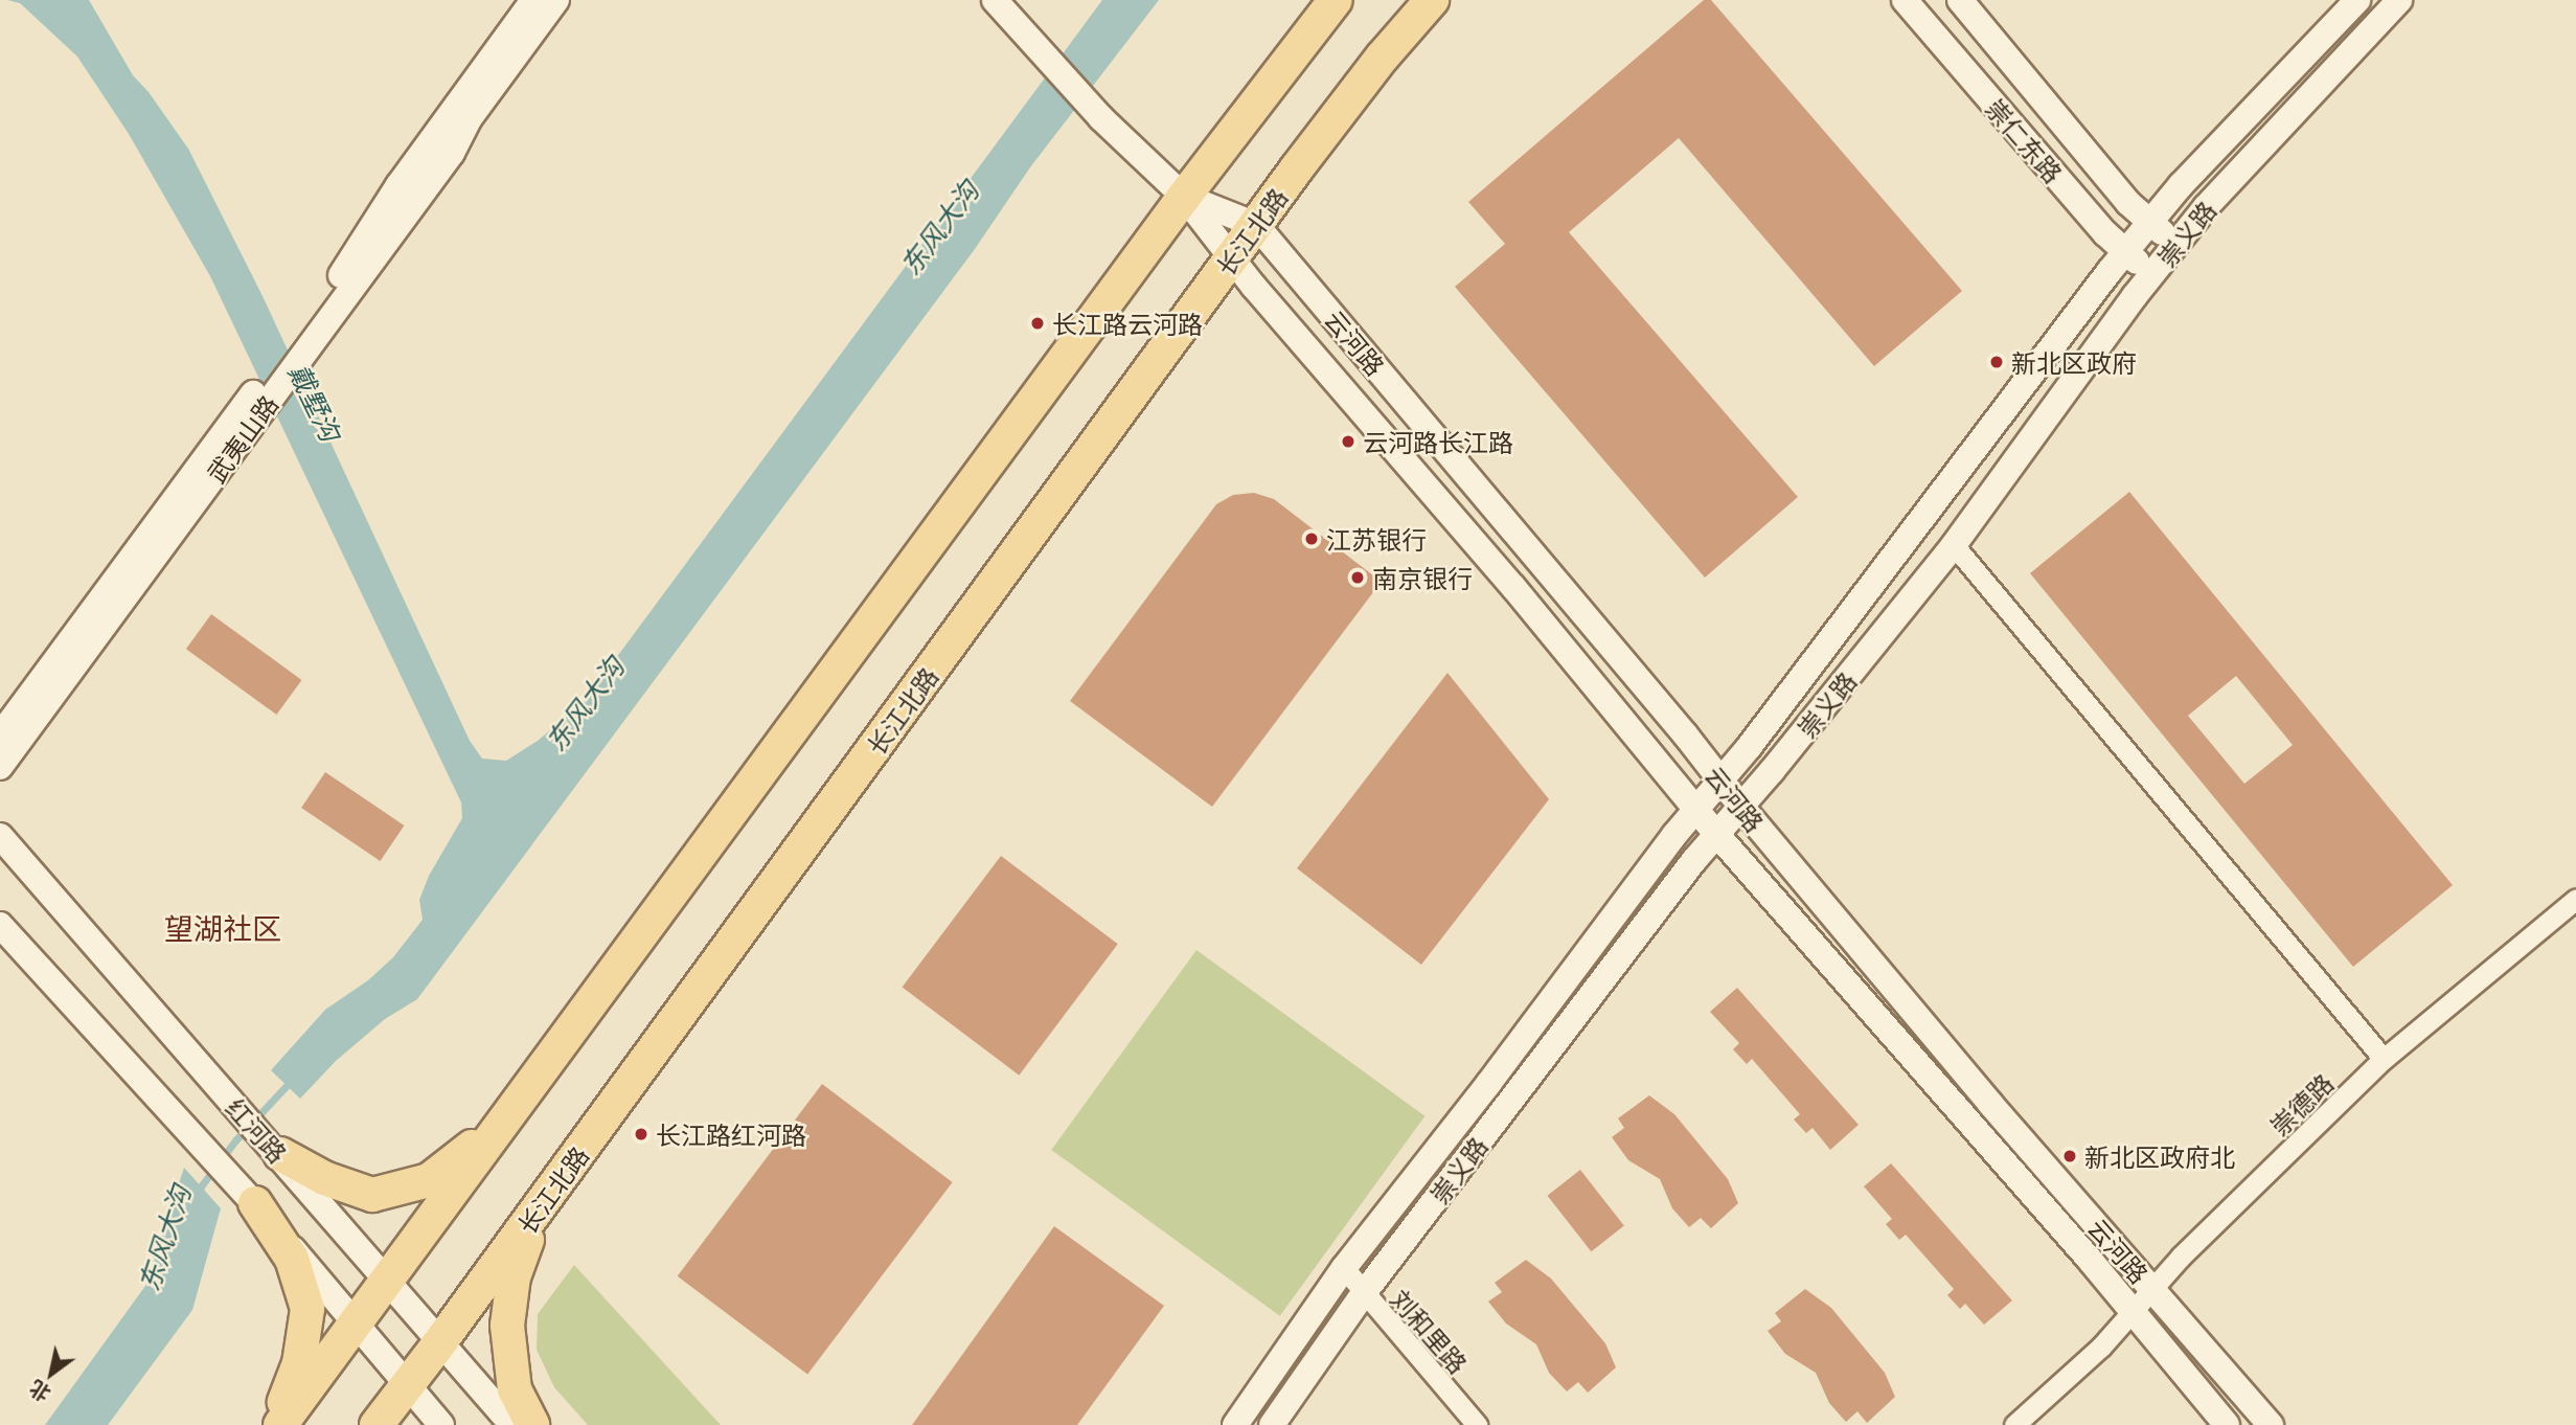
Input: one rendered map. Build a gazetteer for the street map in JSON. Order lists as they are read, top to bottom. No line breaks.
{"streets":{"main road":["长江北路"],"street":["崇仁东路","崇义路","云河路","武夷山路","崇德路","红河路","刘和里路"]},"crossings":[["崇仁东路","崇义路"],["长江北路","云河路"],["长江北路","红河路"],["崇义路","云河路"],["崇义路","刘和里路"],["云河路","崇德路"]],"districts":["望湖社区"],"water":["东风大沟","戴墅沟"],"places":["长江路云河路","新北区政府","云河路长江路","江苏银行","南京银行","长江路红河路","新北区政府北"],"north":"bottom left"}
